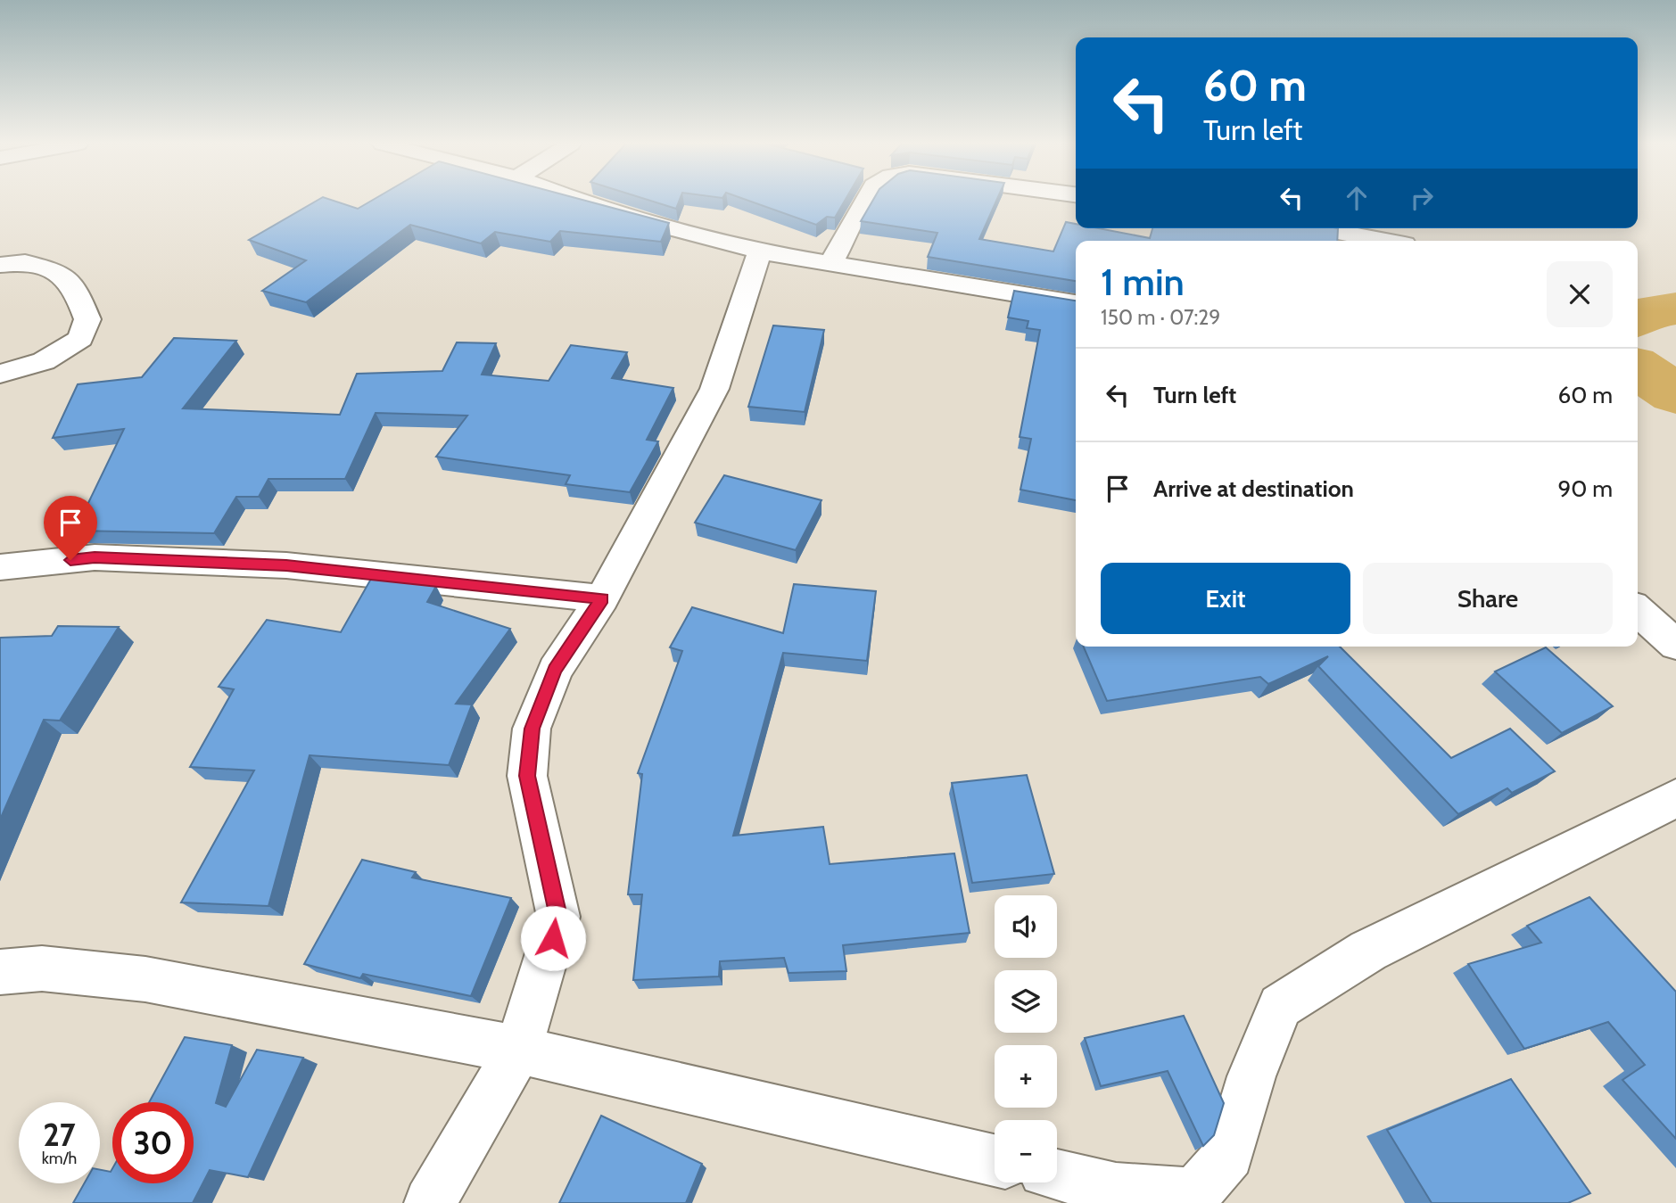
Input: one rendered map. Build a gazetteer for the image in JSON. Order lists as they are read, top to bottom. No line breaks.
{"page":{"turn":["60 m","Turn left"],"heading":["1 min","150 m · 07:29"],"list":[{"name":"Turn left","value":"60 m"},{"name":"Arrive at destination","value":"90 m"}],"buttons":["Exit","Share"],"map_buttons":["+","−"],"speed":"27 km/h","limit":"30"}}
